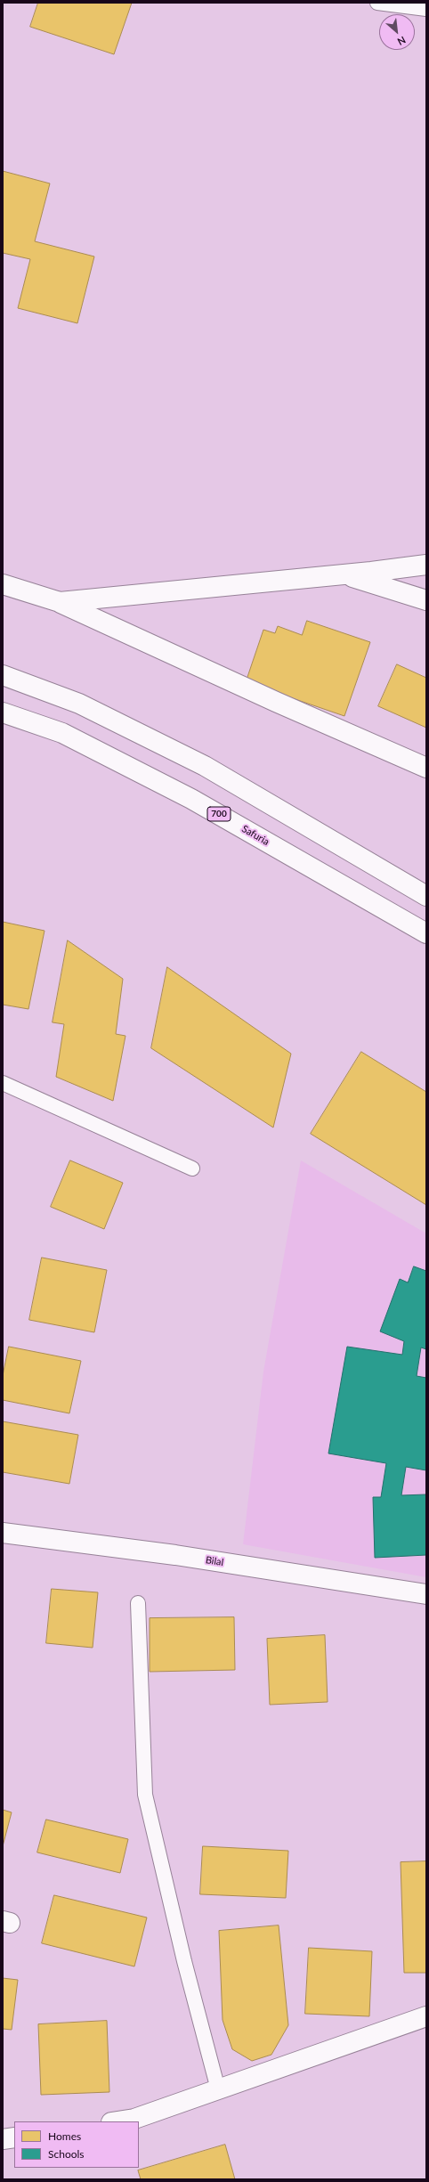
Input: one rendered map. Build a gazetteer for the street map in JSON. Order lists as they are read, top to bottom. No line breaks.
{"streets":{"street":["700","Safuria","Bilal"]},"legend":["Homes","Schools"],"north":"bottom right"}
